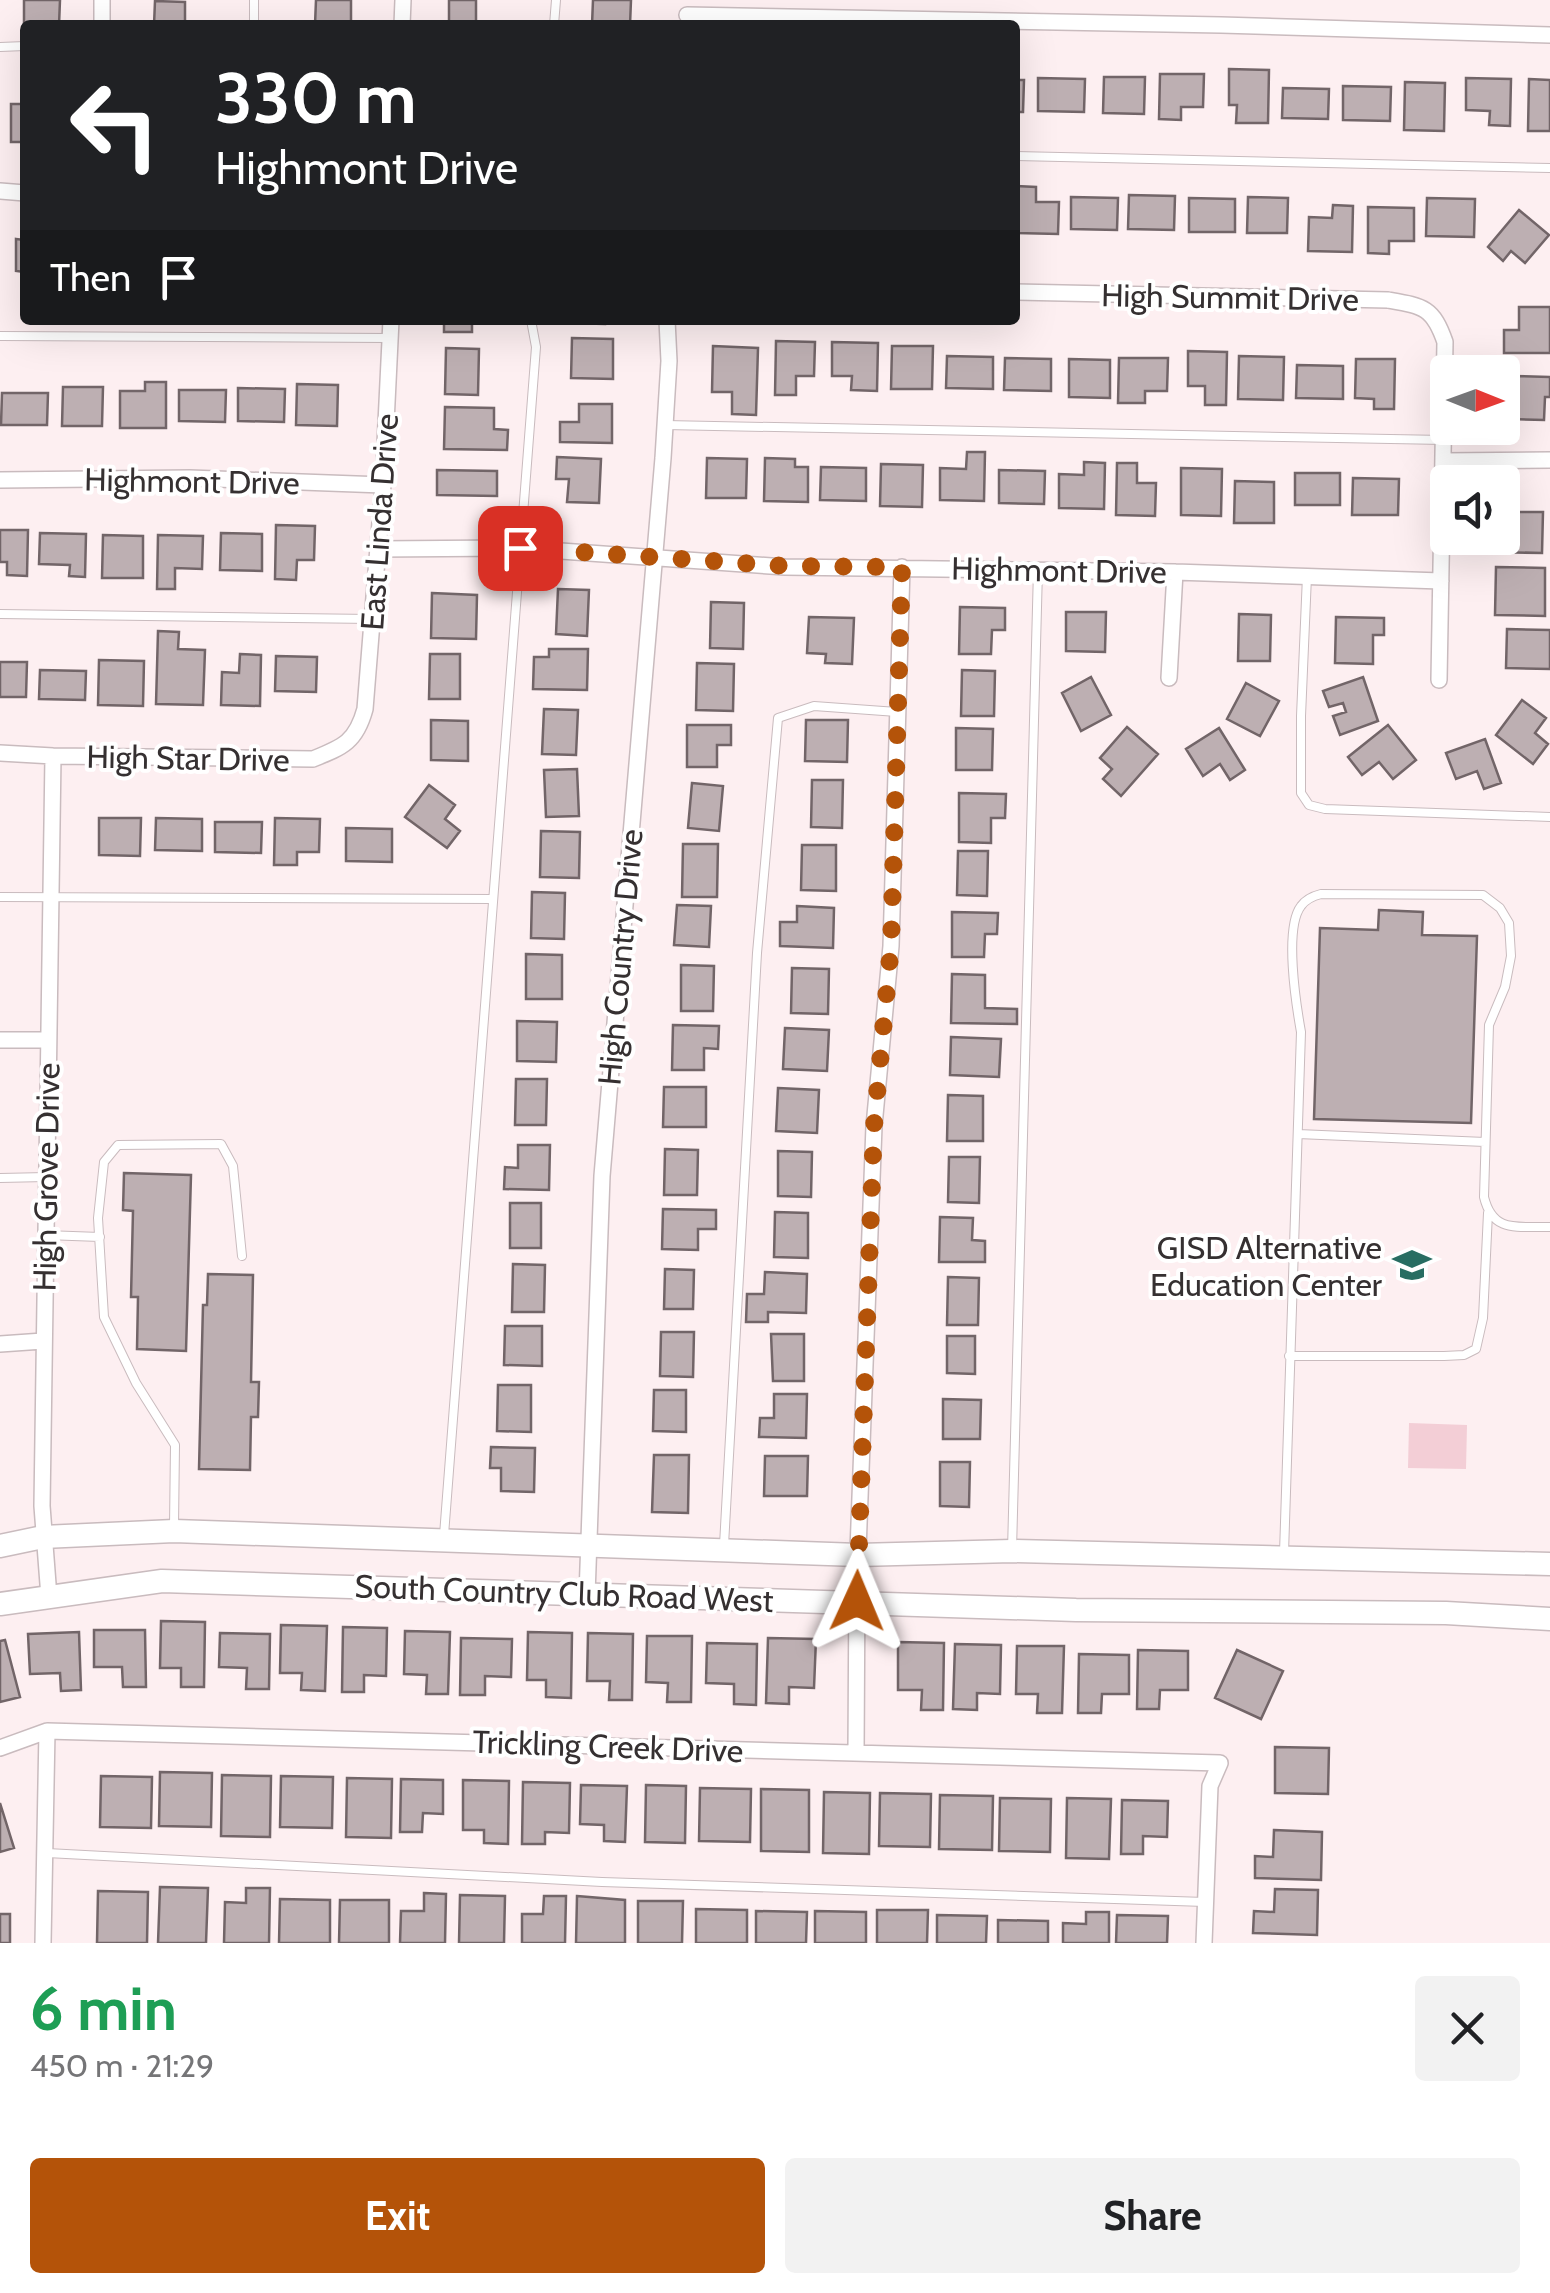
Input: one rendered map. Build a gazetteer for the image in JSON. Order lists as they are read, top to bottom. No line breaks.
{"streets":{"street":["High Summit Drive","Highmont Drive","East Linda Drive","High Star Drive","High Country Drive","High Grove Drive","South Country Club Road West","Trickling Creek Drive"]},"crossings":[["Highmont Drive","East Linda Drive"],["Highmont Drive","High Country Drive"],["East Linda Drive","High Star Drive"],["High Star Drive","High Grove Drive"],["High Country Drive","South Country Club Road West"],["High Grove Drive","South Country Club Road West"]],"places":{"school or university":["GISD Alternative Education Center"]},"north":"right","page":{"turn":["330 m","Highmont Drive"],"then":"Then","heading":["6 min","450 m · 21:29"],"buttons":["Exit","Share"]}}
